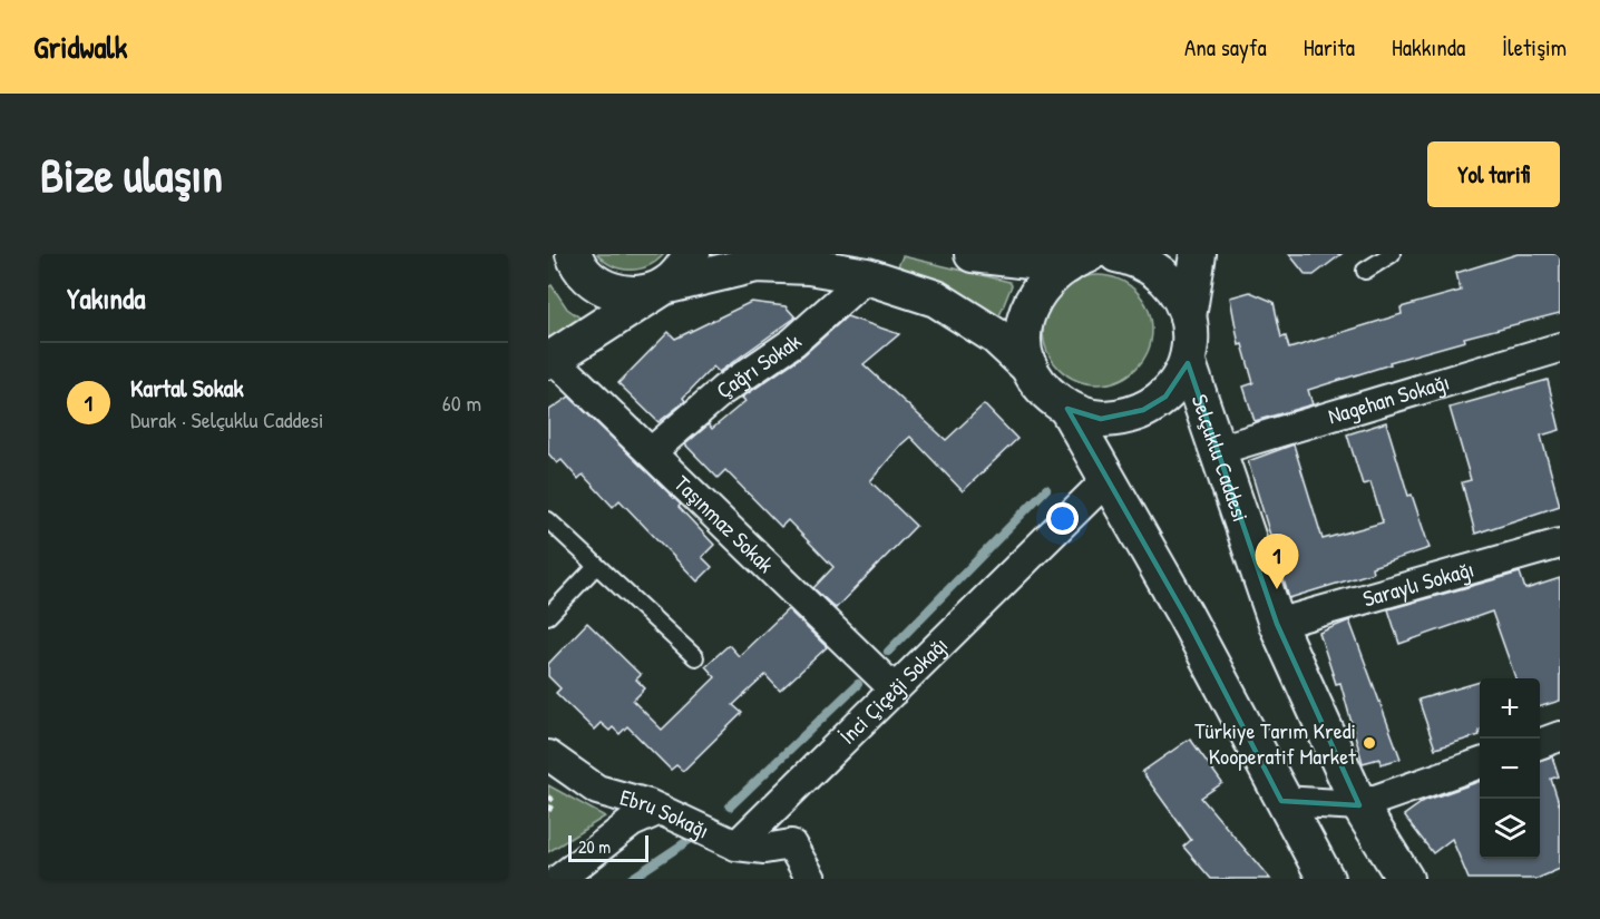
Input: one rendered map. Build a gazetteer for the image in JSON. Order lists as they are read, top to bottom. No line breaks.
{"streets":{"street":["Çağrı Sokak","Nagehan Sokağı","Selçuklu Caddesi","Taşınmaz Sokak","Saraylı Sokağı","İnci Çiçeği Sokağı","Ebru Sokağı"]},"crossings":[["Çağrı Sokak","Taşınmaz Sokak"],["Nagehan Sokağı","Selçuklu Caddesi"],["Selçuklu Caddesi","Saraylı Sokağı"],["Taşınmaz Sokak","İnci Çiçeği Sokağı"],["İnci Çiçeği Sokağı","Ebru Sokağı"]],"places":["Türkiye Tarım Kredi Kooperatif Market"],"scale_bar":"20 m","page":{"header":"Gridwalk","nav":["Ana sayfa","Harita","Hakkında","İletişim"],"buttons":"Yol tarifi","title":"Bize ulaşın","heading":"Yakında","list":[{"mark":"1","name":"Kartal Sokak","note":"Durak · Selçuklu Caddesi","value":"60 m"}],"pins":"1","map_buttons":["+","−"],"scale":"20 m"}}
